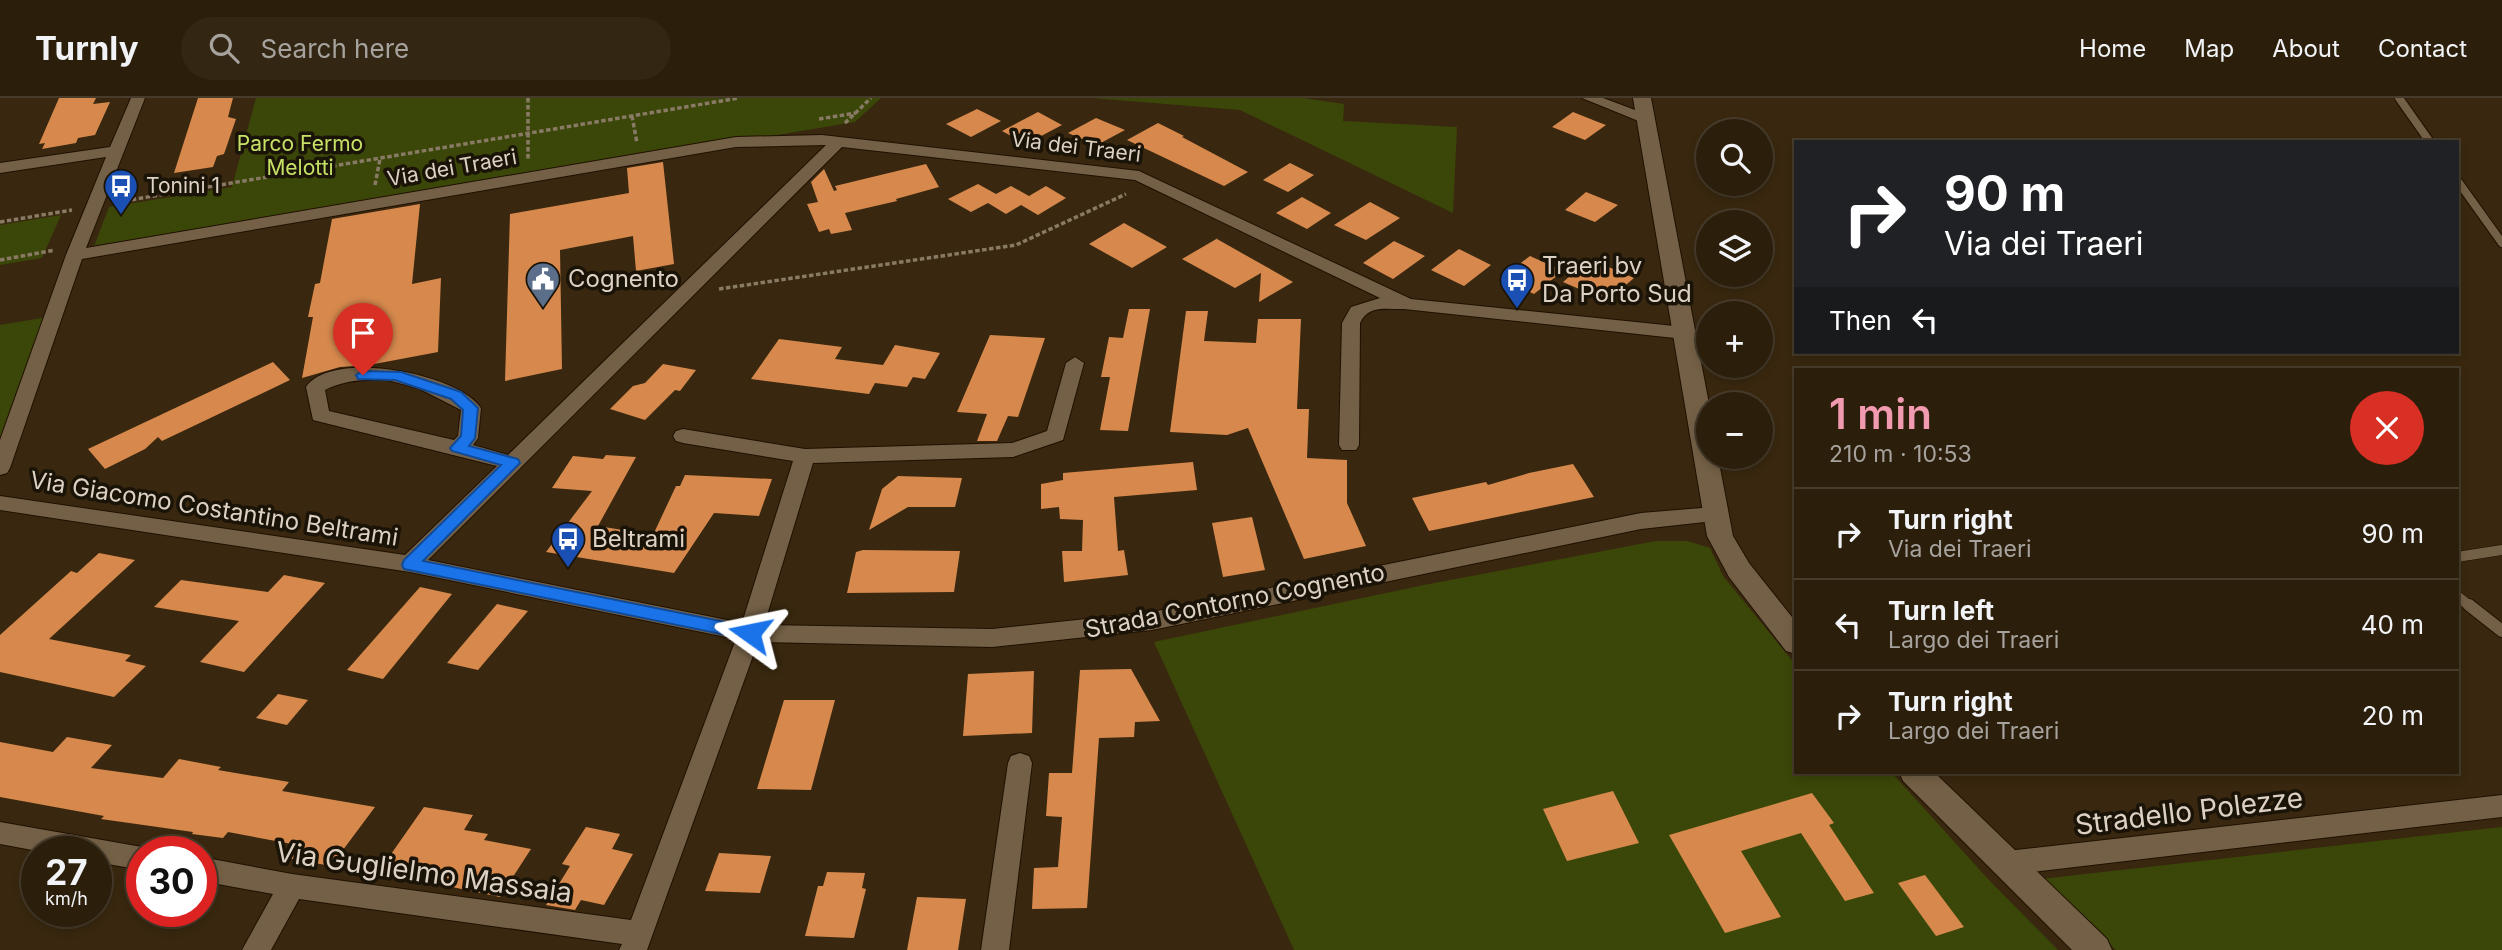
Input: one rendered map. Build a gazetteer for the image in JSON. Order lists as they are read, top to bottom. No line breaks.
{"streets":{"street":["Via dei Traeri","Via Giacomo Costantino Beltrami","Strada Contorno Cognento","Stradello Polezze","Via Guglielmo Massaia"]},"crossings":[["Via Giacomo Costantino Beltrami","Strada Contorno Cognento"]],"parks":["Parco Fermo Melotti"],"places":{"bus stop":["Tonini 1","Traeri bv Da Porto Sud","Beltrami"],"public building":["Cognento"]},"page":{"header":"Turnly","search":"Search here","nav":["Home","Map","About","Contact"],"map_buttons":["+","−"],"turn":["90 m","Via dei Traeri"],"then":"Then","heading":["1 min","210 m · 10:53"],"list":[{"name":"Turn right","note":"Via dei Traeri","value":"90 m"},{"name":"Turn left","note":"Largo dei Traeri","value":"40 m"},{"name":"Turn right","note":"Largo dei Traeri","value":"20 m"}],"speed":"27 km/h","limit":"30"}}
